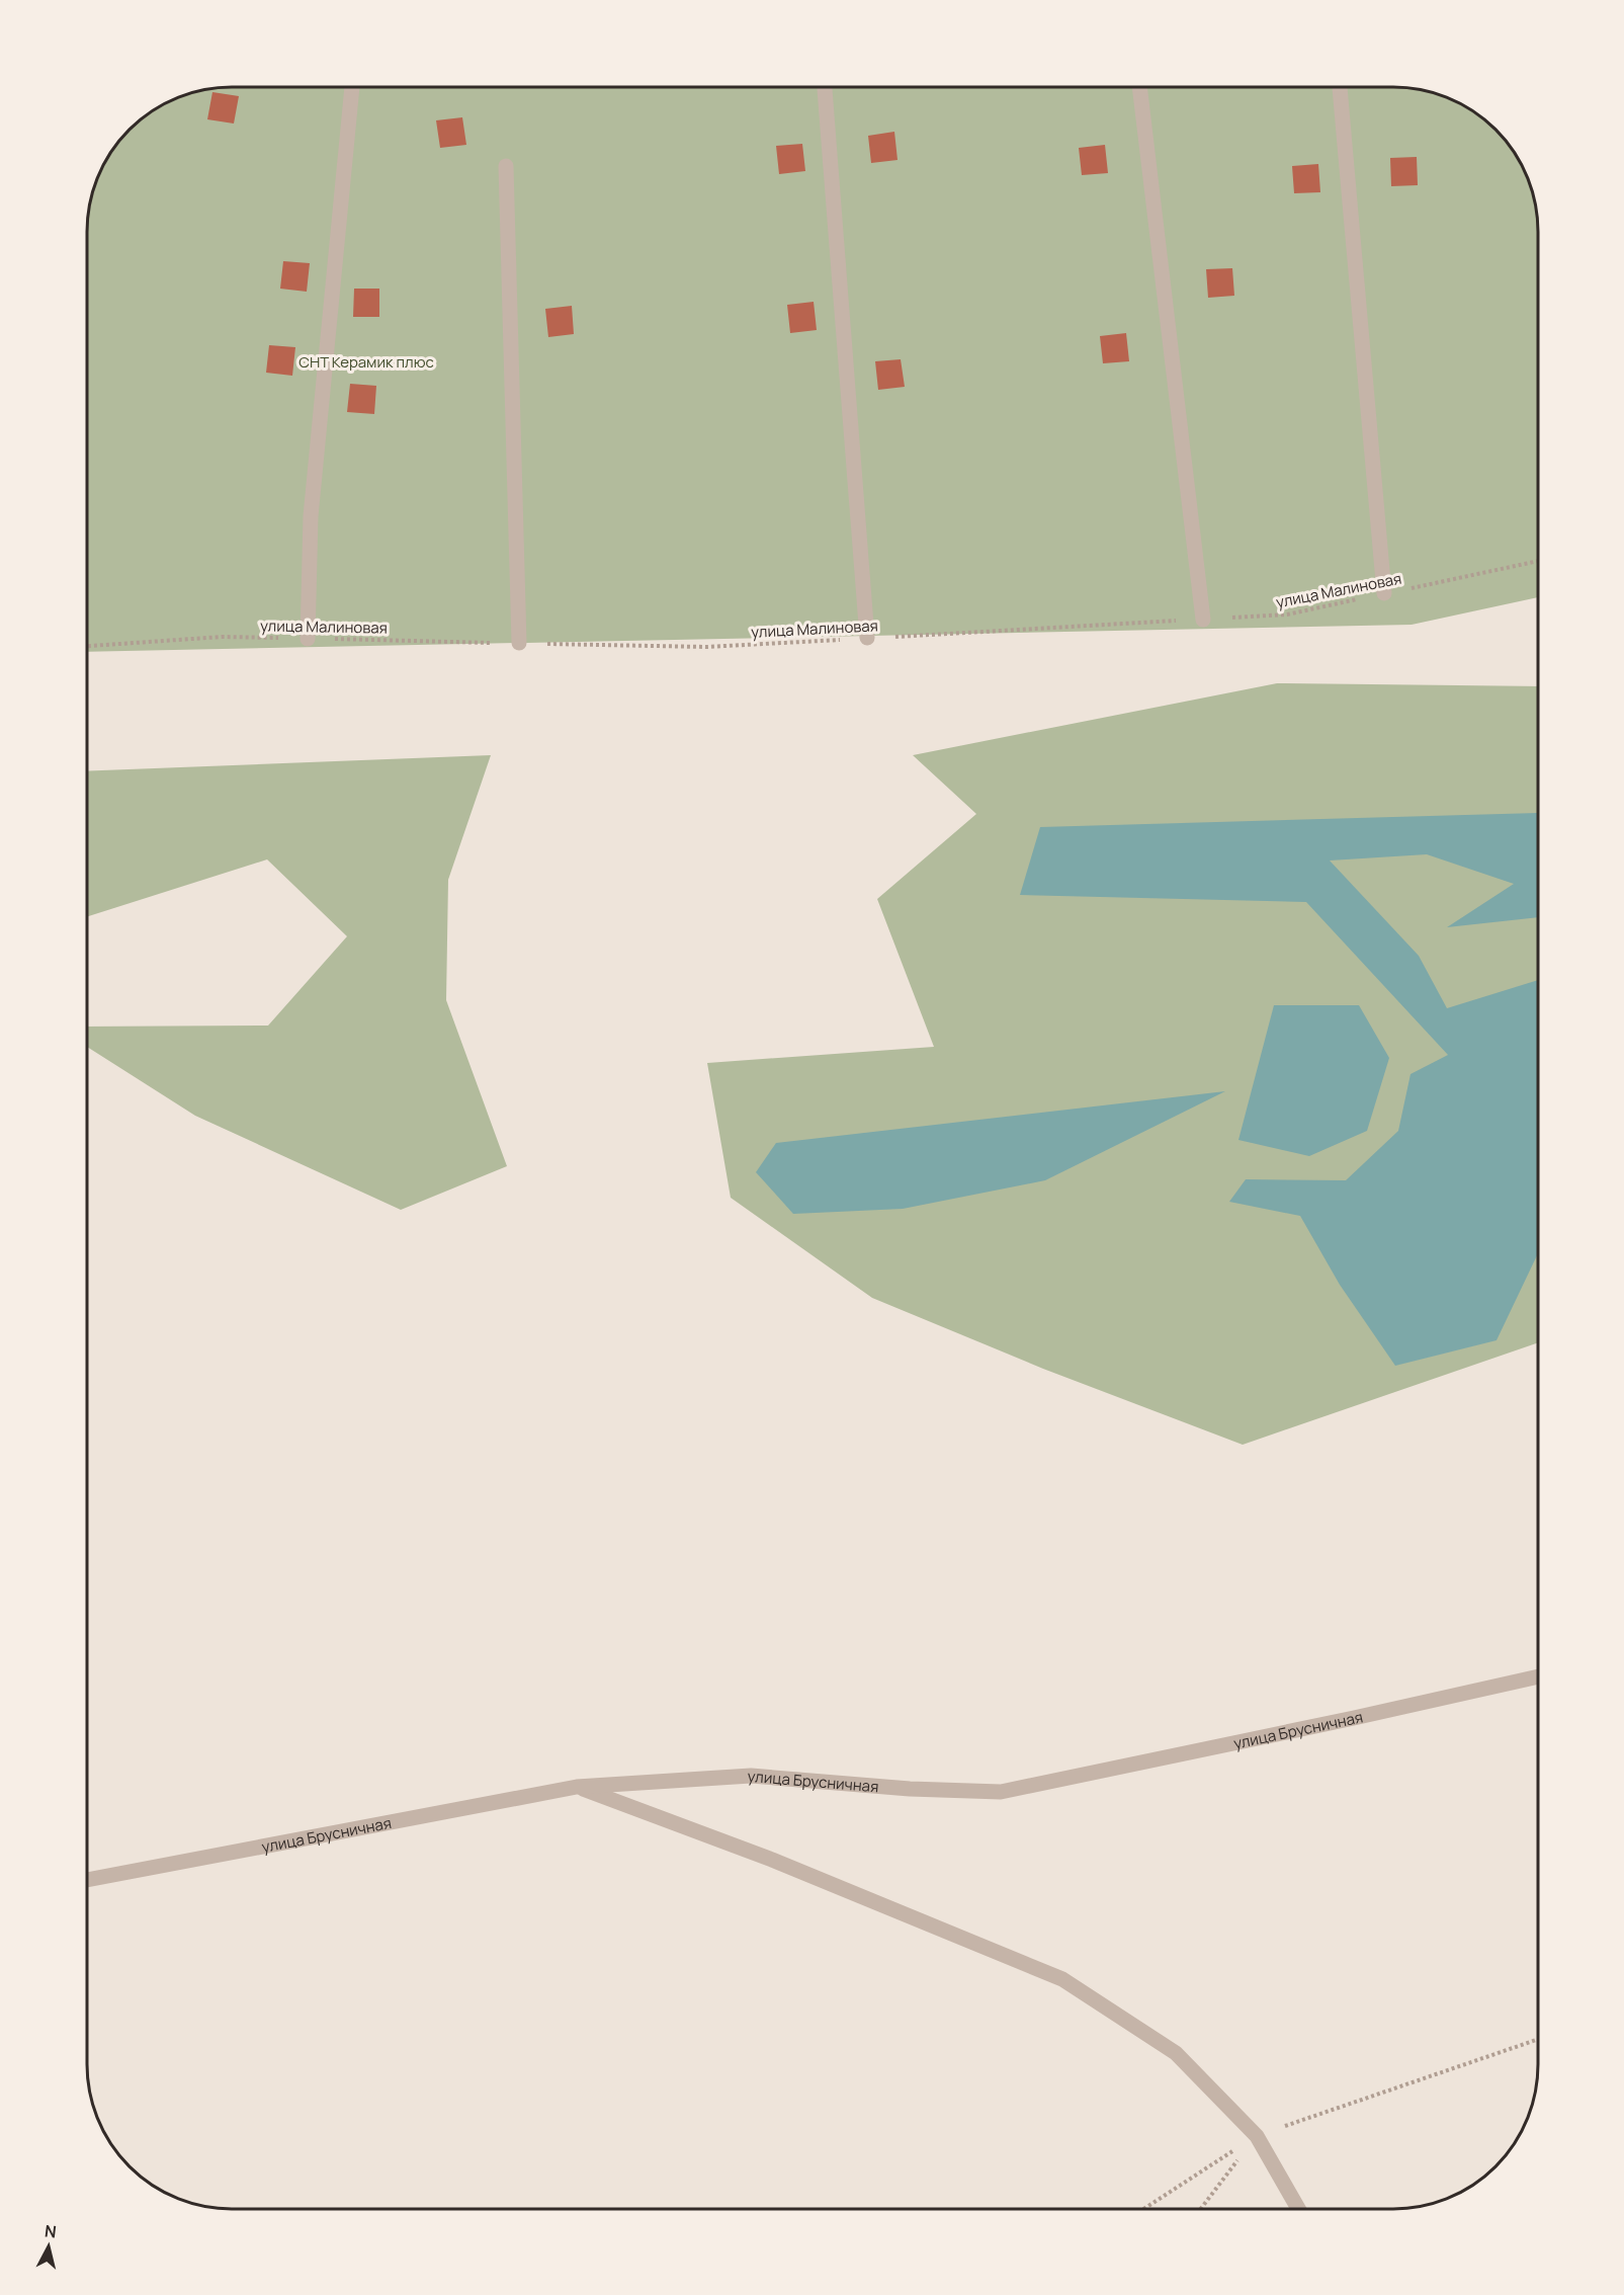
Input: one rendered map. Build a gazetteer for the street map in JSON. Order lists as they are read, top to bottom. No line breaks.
{"streets":{"street":["улица Брусничная"],"path":["улица Малиновая"]},"parks":["СНТ Керамик плюс"],"north":"top"}
